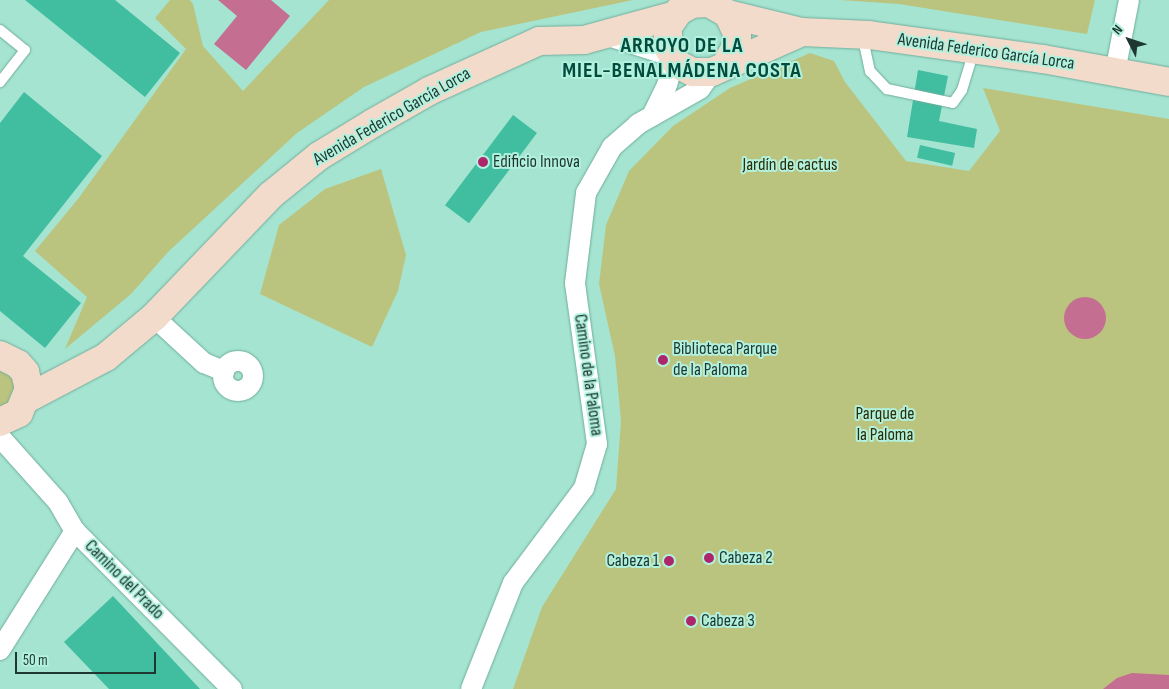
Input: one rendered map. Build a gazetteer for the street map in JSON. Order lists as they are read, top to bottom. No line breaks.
{"streets":{"street":["Avenida Federico García Lorca","Camino de la Paloma","Camino del Prado"]},"crossings":[["Avenida Federico García Lorca","Camino de la Paloma"],["Avenida Federico García Lorca","Camino del Prado"]],"districts":["ARROYO DE LA MIEL-BENALMÁDENA COSTA"],"parks":["Jardín de cactus","Parque de la Paloma"],"places":["Edificio Innova","Biblioteca Parque de la Paloma","Cabeza 2","Cabeza 1","Cabeza 3"],"scale_bar":"50 m","north":"top left"}
